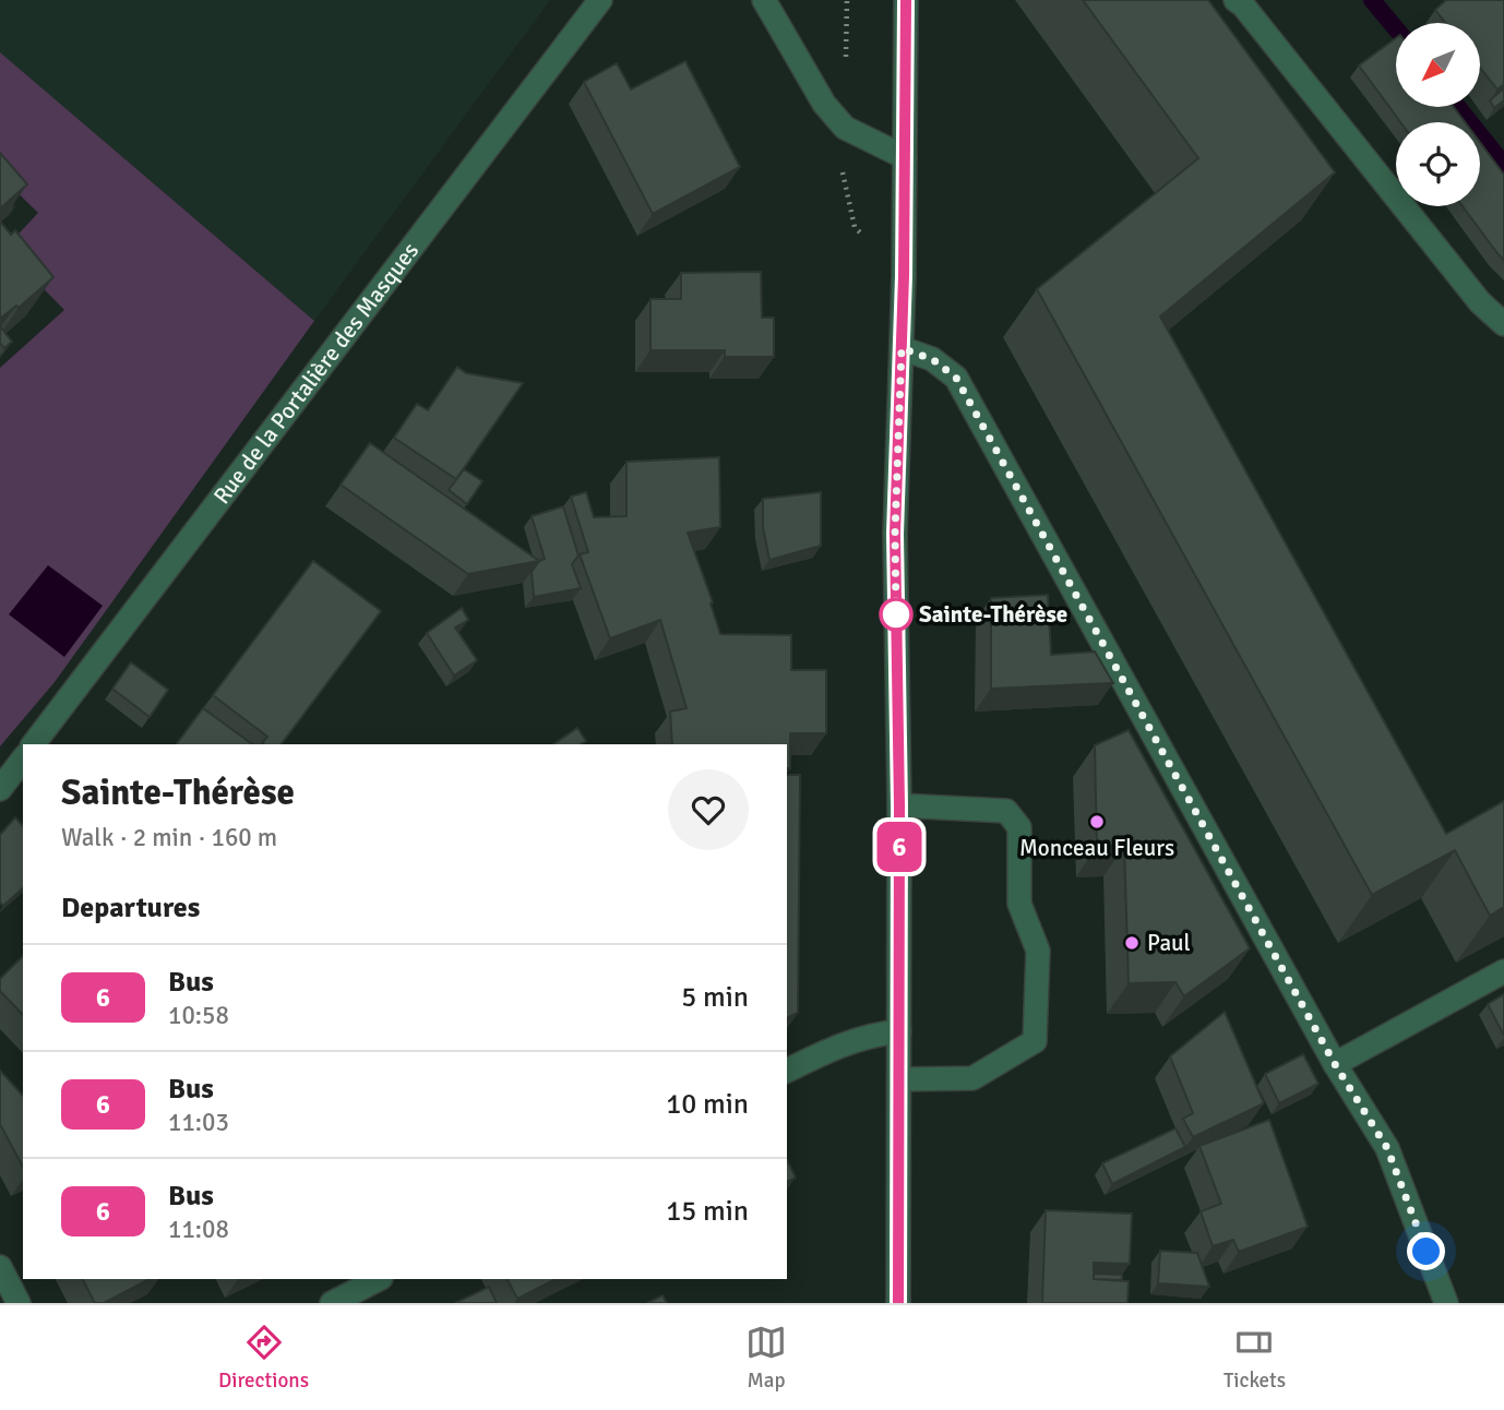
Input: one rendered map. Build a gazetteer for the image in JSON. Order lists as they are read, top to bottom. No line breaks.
{"streets":{"street":["Rue de la Portalière des Masques"]},"places":["Sainte-Thérèse","Monceau Fleurs","Paul"],"lines":["bus line 6"],"north":"bottom left","page":{"on_map":"6","heading":[["Sainte-Thérèse","Walk · 2 min · 160 m"],"Departures"],"list":[{"mark":"6","name":"Bus","note":"10:58","value":"5 min"},{"mark":"6","name":"Bus","note":"11:03","value":"10 min"},{"mark":"6","name":"Bus","note":"11:08","value":"15 min"}],"tabs":["Directions","Map","Tickets"]}}
